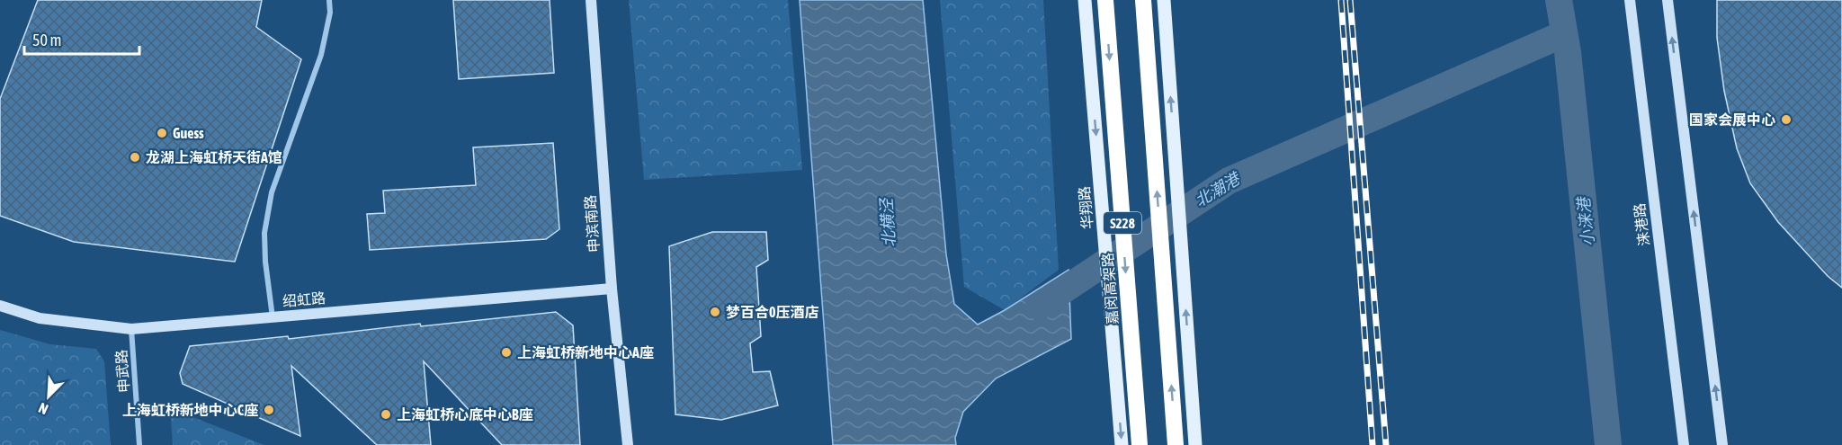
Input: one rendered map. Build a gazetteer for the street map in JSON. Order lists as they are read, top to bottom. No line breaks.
{"streets":{"highway":["S228","嘉闵高架路"],"main road":["华翔路"],"street":["申滨南路","涞港路","绍虹路","申武路"]},"crossings":[["申滨南路","绍虹路"],["绍虹路","申武路"]],"water":["北潮港","小涞港","北横泾"],"places":["国家会展中心","Guess","龙湖上海虹桥天街A馆","梦百合0压酒店","上海虹桥新地中心A座","上海虹桥新地中心C座","上海虹桥心底中心B座"],"scale_bar":"50 m","north":"bottom left"}
